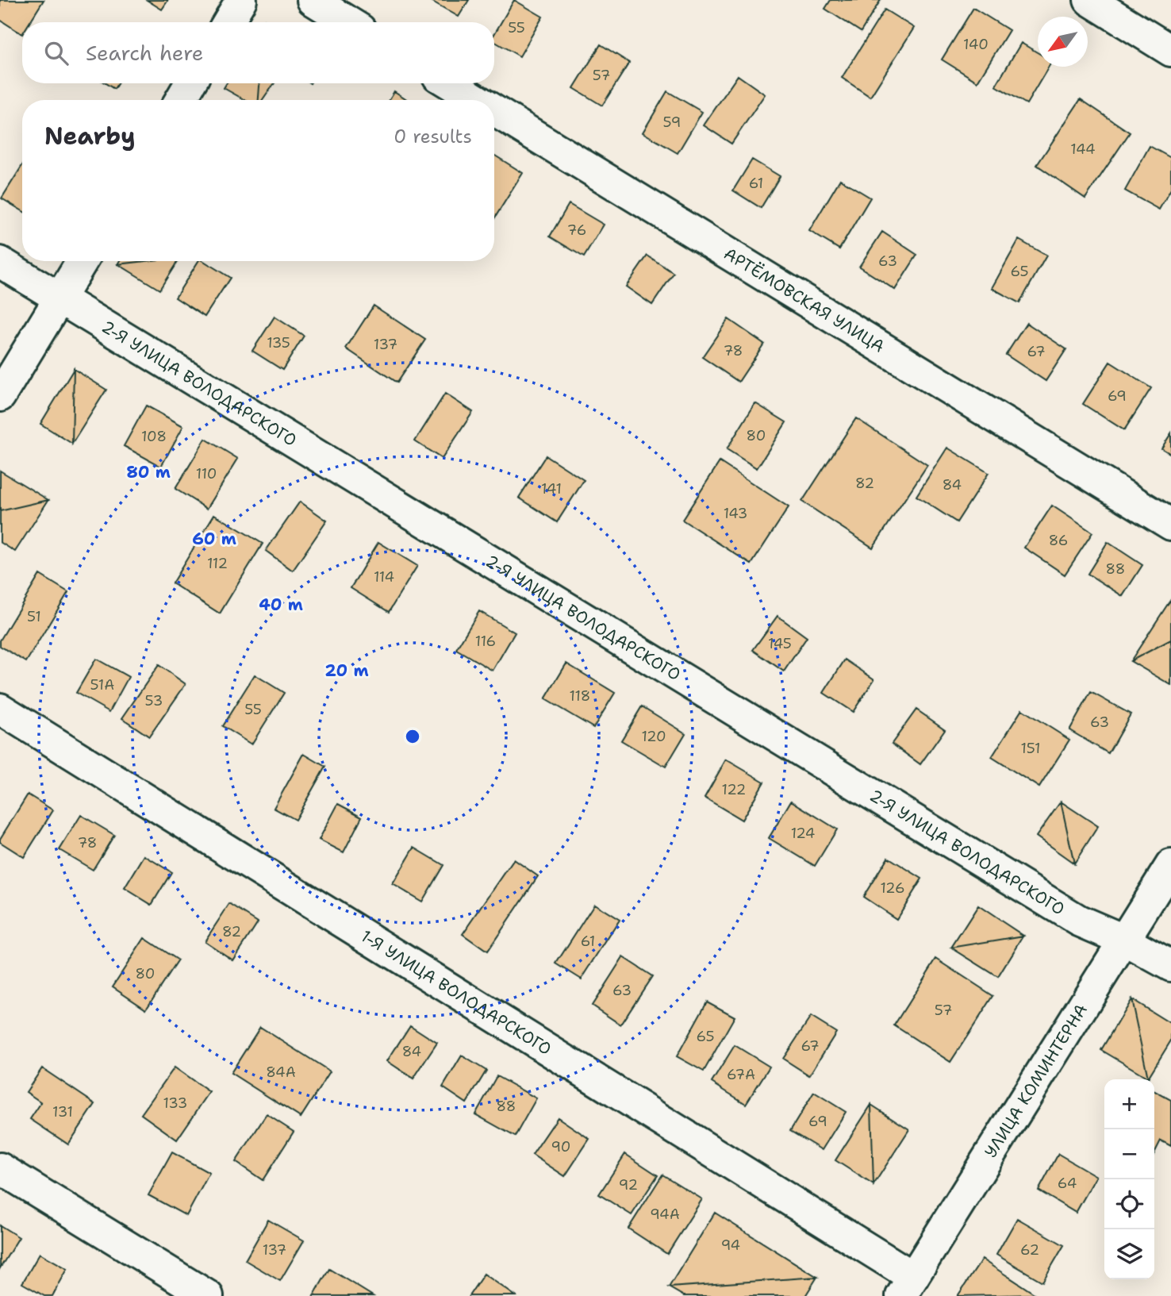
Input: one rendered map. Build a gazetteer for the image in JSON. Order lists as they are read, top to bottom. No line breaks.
{"streets":{"street":["АРТЁМОВСКАЯ УЛИЦА","2-Я УЛИЦА ВОЛОДАРСКОГО","1-Я УЛИЦА ВОЛОДАРСКОГО","УЛИЦА КОМИНТЕРНА"]},"crossings":[["2-Я УЛИЦА ВОЛОДАРСКОГО","УЛИЦА КОМИНТЕРНА"],["1-Я УЛИЦА ВОЛОДАРСКОГО","УЛИЦА КОМИНТЕРНА"]],"house_numbers":["55","140","57","59","144","61","76","63","65","135","137","78","67","69","80","108","110","82","84","141","143","86","112","88","114","51","116","145","51А","118","53","55","63","120","151","122","124","78","126","82","61","80","63","57","65","67","84","84А","67А","133","88","131","69","90","64","92","94А","94","137","62"],"north":"bottom left","page":{"search":"Search here","heading":["Nearby","0 results"],"map_buttons":["+","−"]},"rings":["80 m","60 m","40 m","20 m"]}
